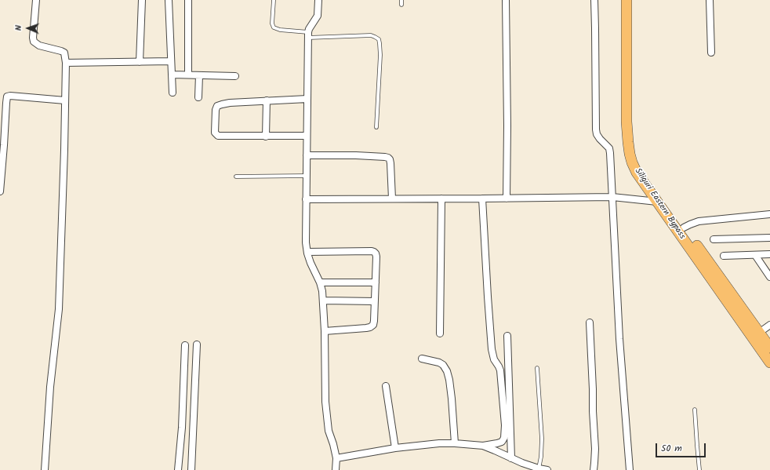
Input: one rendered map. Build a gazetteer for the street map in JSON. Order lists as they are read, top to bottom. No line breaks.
{"streets":{"main road":["Siliguri Eastern Bypass"]},"scale_bar":"50 m","north":"left"}
